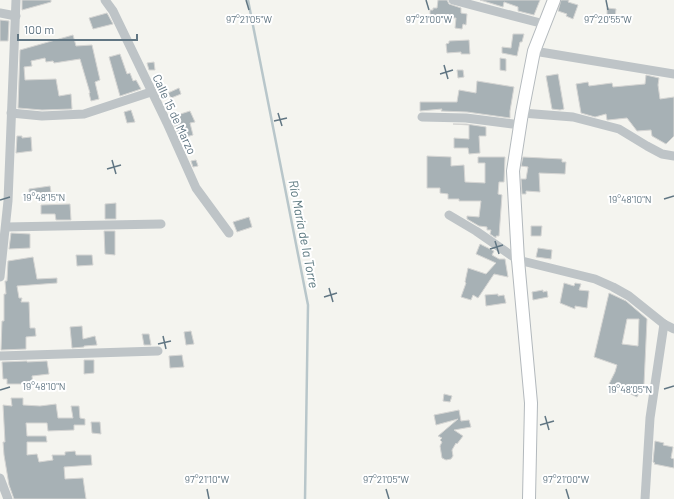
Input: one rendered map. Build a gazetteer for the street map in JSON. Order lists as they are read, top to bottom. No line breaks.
{"streets":{"street":["Calle 15 de Marzo"]},"water":["Río María de la Torre"],"scale_bar":"100 m","coordinates":["97°21'05\"W","97°21'00\"W","97°20'55\"W","19°48'15\"N","19°48'10\"N","19°48'05\"N","97°21'10\"W"]}
